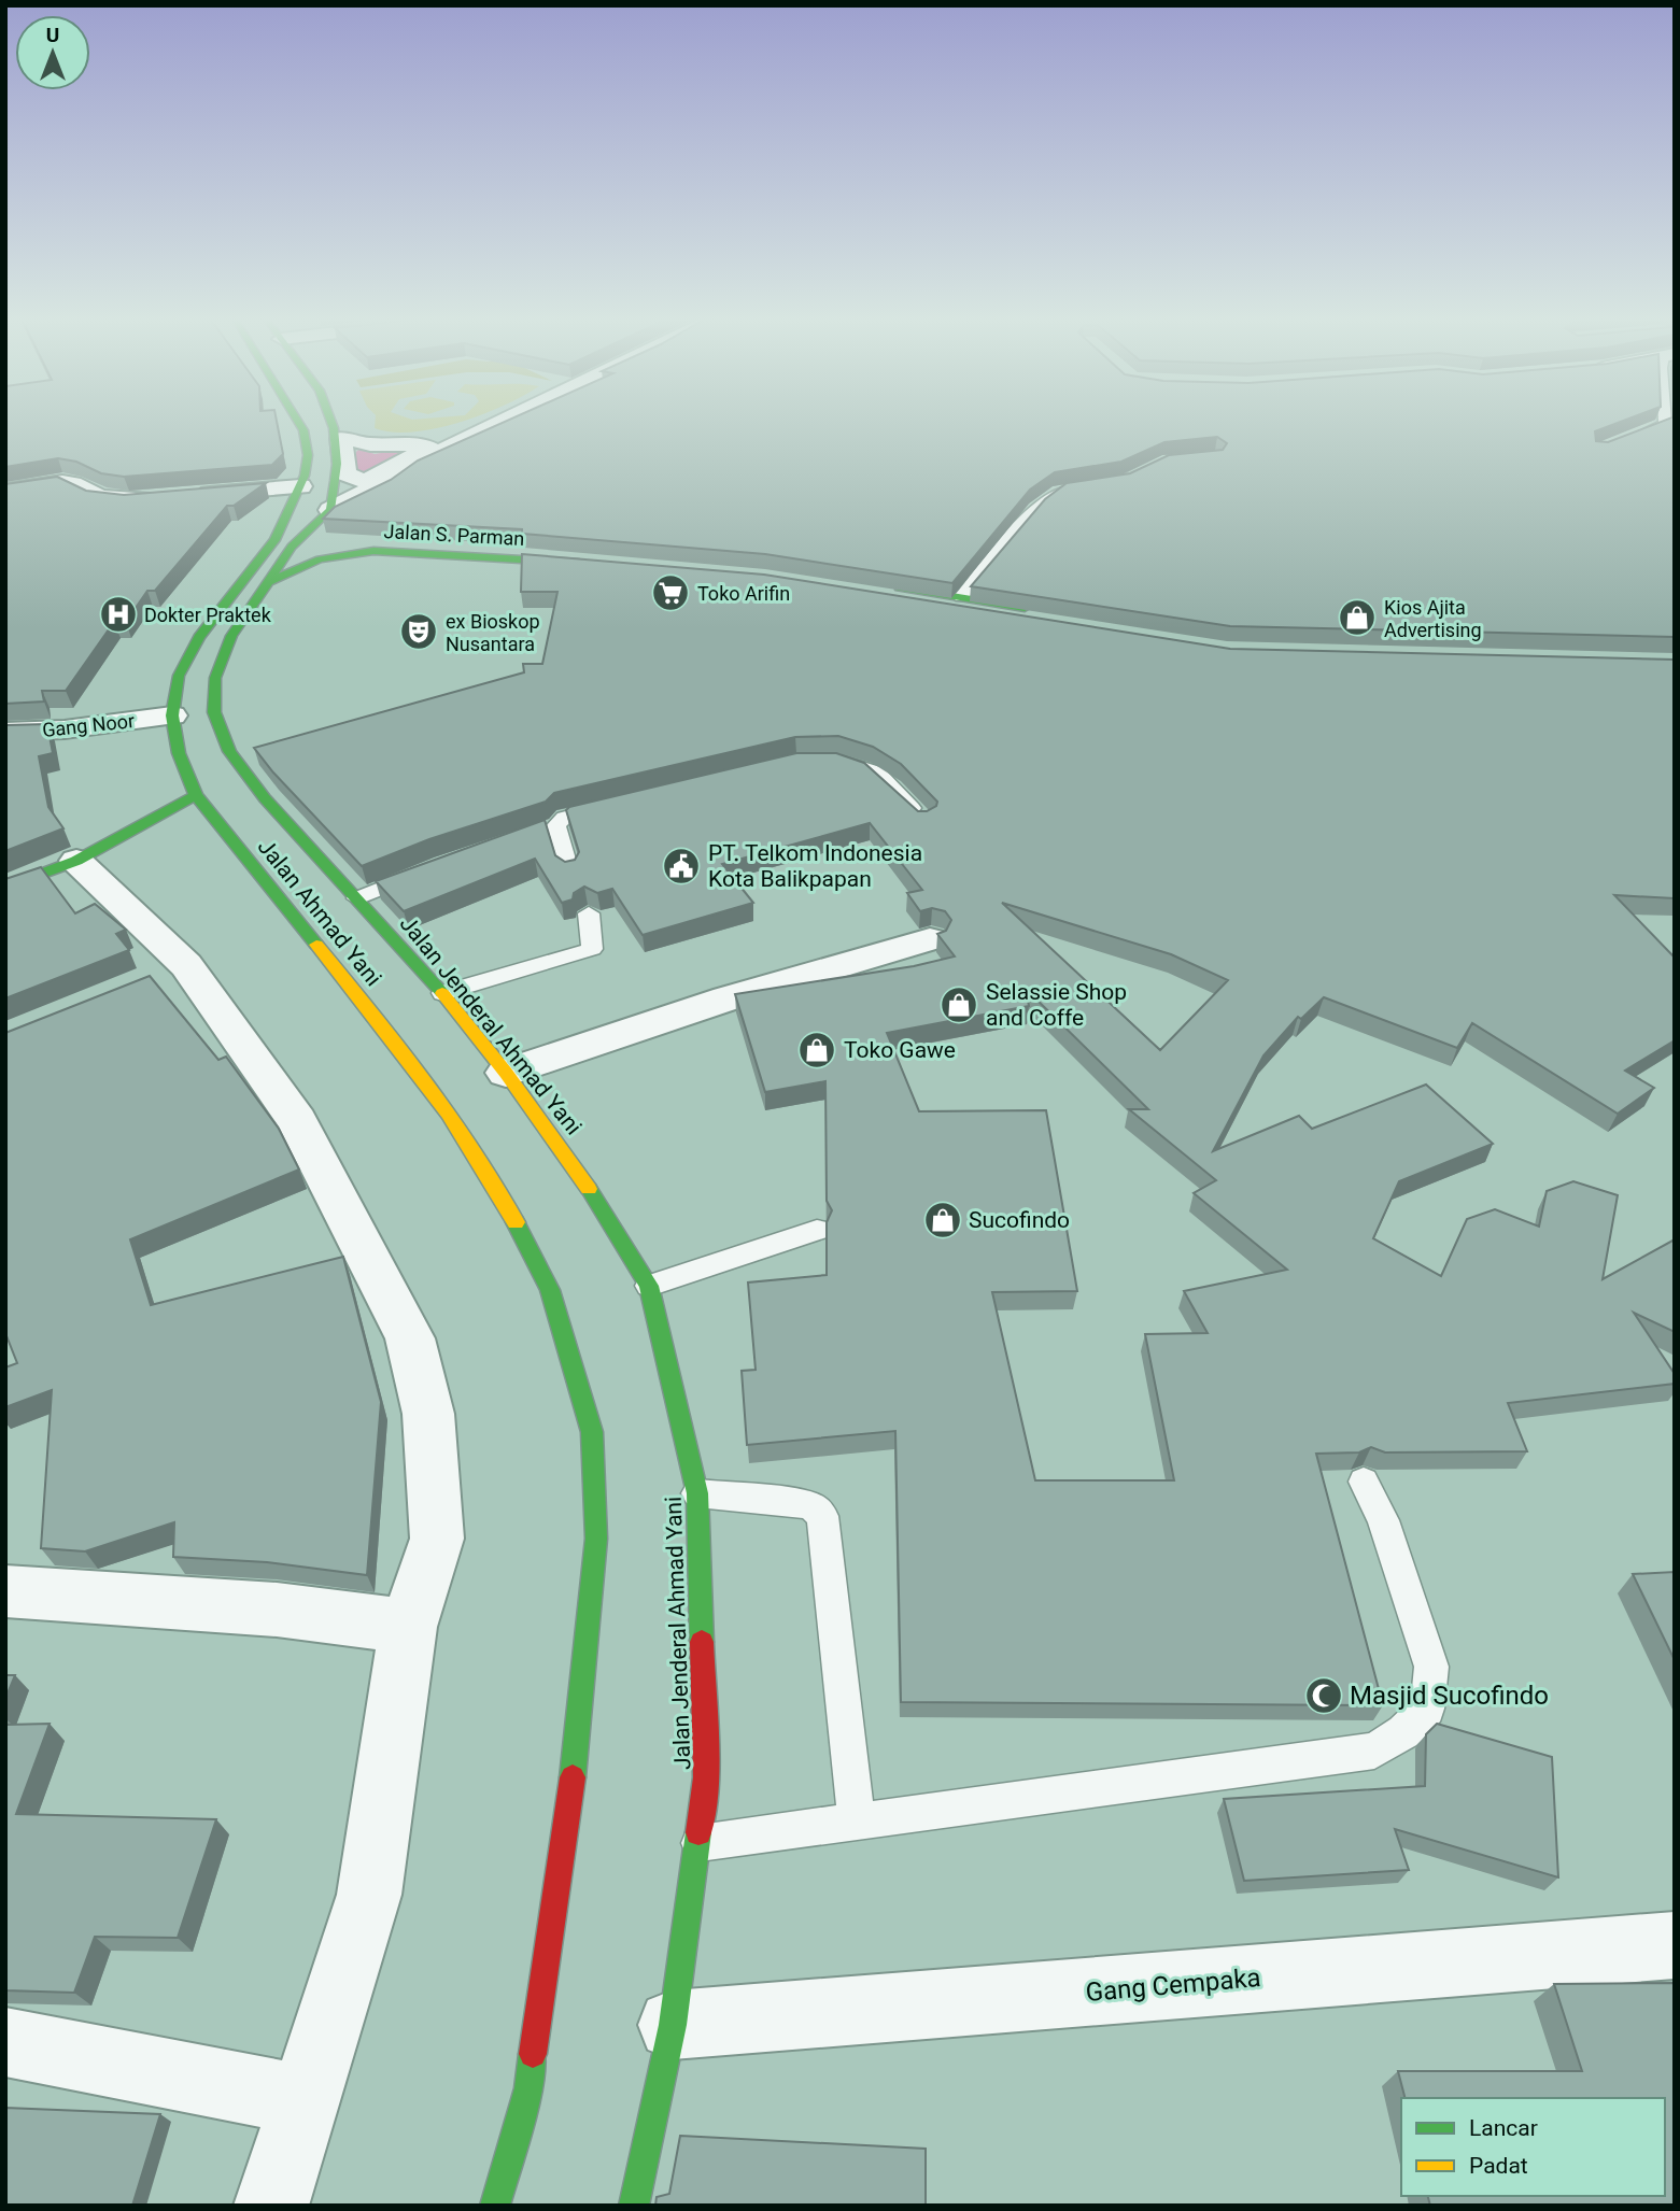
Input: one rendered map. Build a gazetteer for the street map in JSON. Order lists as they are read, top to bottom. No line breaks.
{"streets":{"main road":["Jalan S. Parman","Jalan Ahmad Yani","Jalan Jenderal Ahmad Yani"],"street":["Gang Noor","Gang Cempaka"]},"crossings":[["Jalan S. Parman","Jalan Jenderal Ahmad Yani"],["Jalan Jenderal Ahmad Yani","Gang Cempaka"]],"places":{"supermarket":["Toko Arifin"],"hospital":["Dokter Praktek"],"shop":["Kios Ajita Advertising","Selassie Shop and Coffe","Toko Gawe","Sucofindo"],"theatre":["ex Bioskop Nusantara"],"public building":["PT. Telkom Indonesia Kota Balikpapan"],"mosque":["Masjid Sucofindo"]},"legend":["Lancar","Padat"],"north":"top"}
